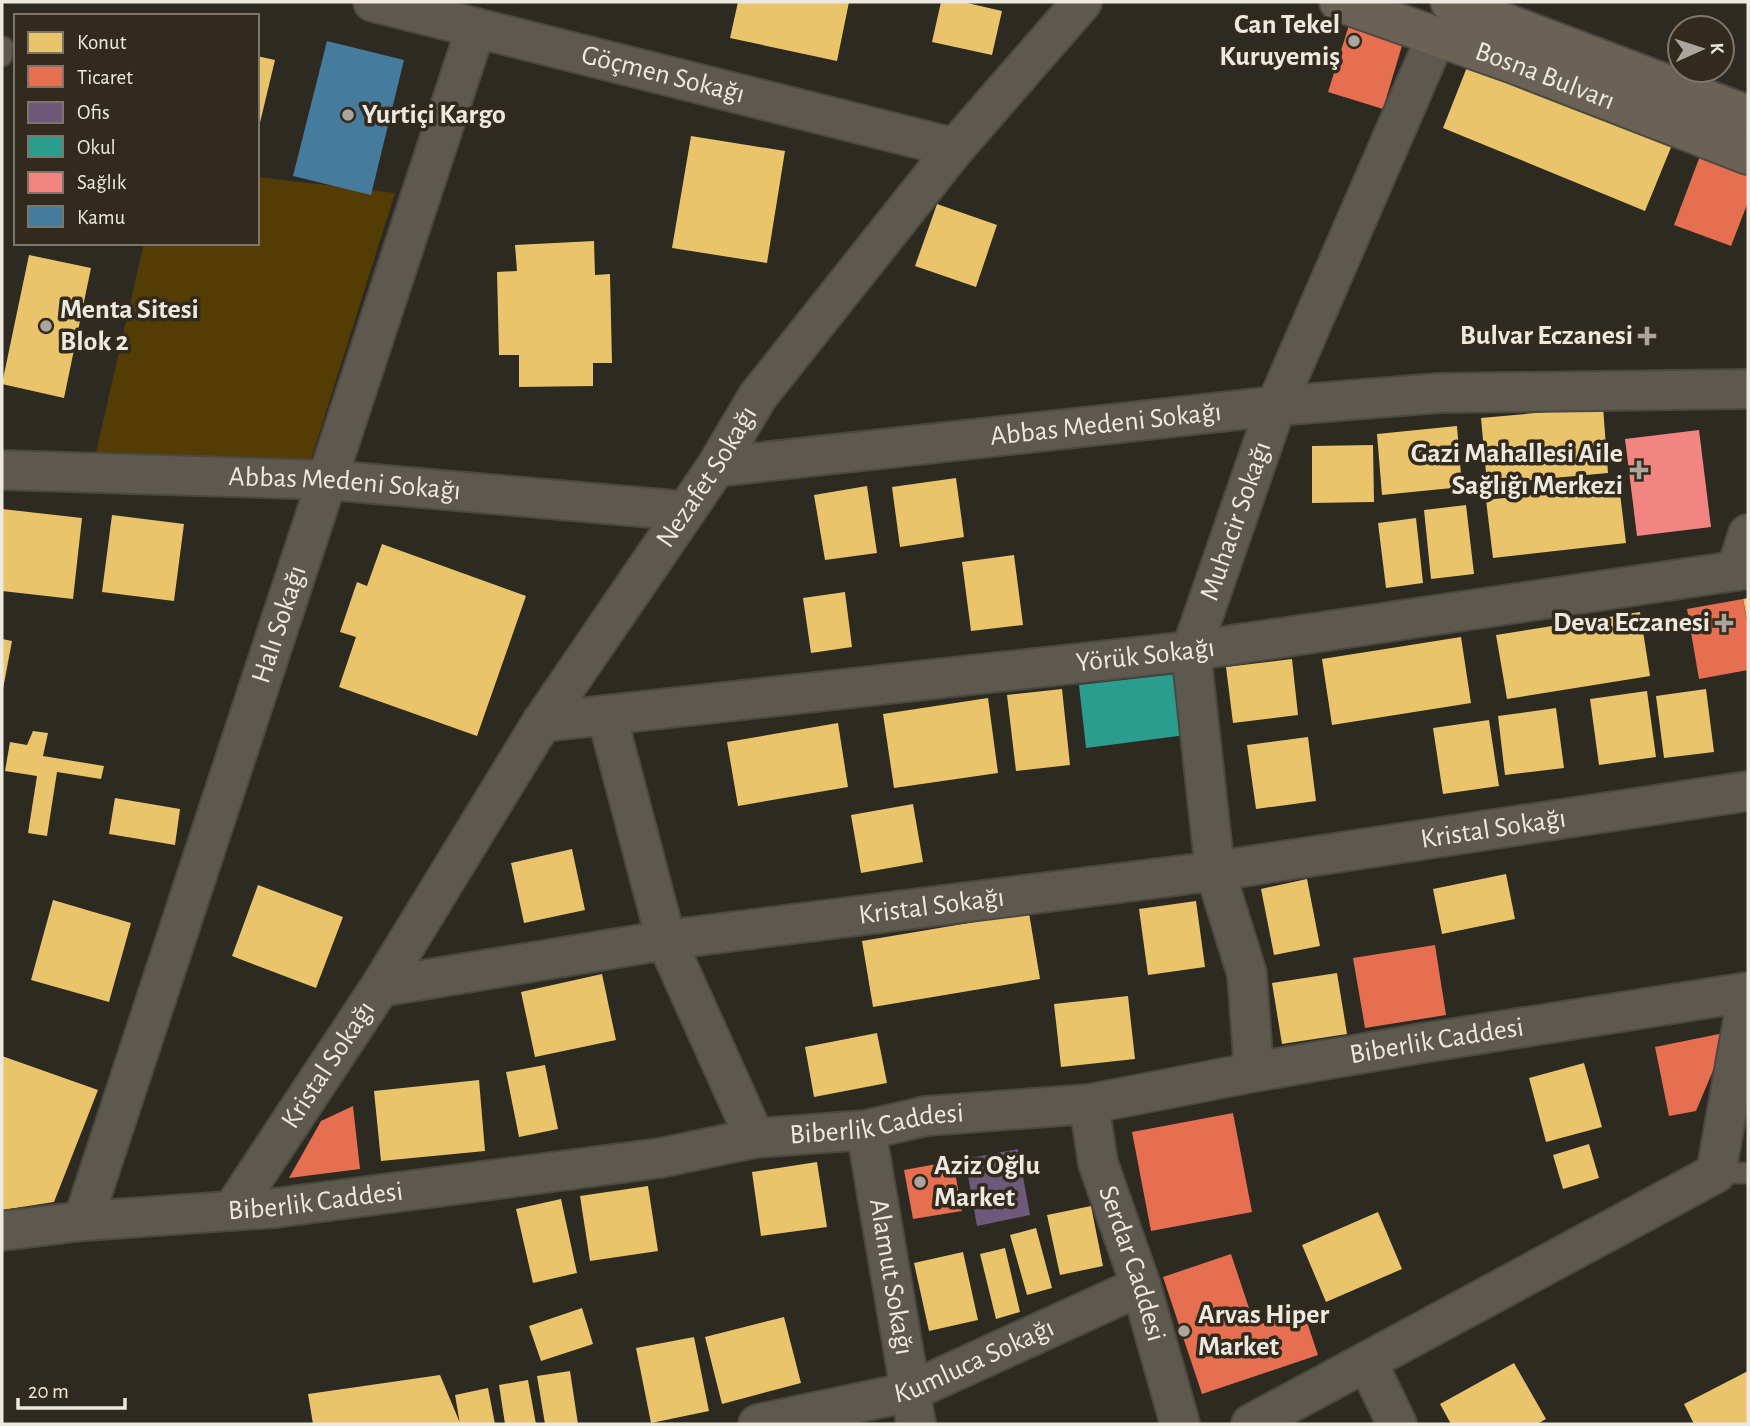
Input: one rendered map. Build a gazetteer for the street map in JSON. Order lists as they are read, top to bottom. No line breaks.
{"streets":{"main road":["Bosna Bulvarı"],"street":["Göçmen Sokağı","Abbas Medeni Sokağı","Nezafet Sokağı","Muhacir Sokağı","Halı Sokağı","Yörük Sokağı","Kristal Sokağı","Biberlik Caddesi","Serdar Caddesi","Alamut Sokağı","Kumluca Sokağı"]},"crossings":[["Göçmen Sokağı","Nezafet Sokağı"],["Göçmen Sokağı","Halı Sokağı"],["Bosna Bulvarı","Muhacir Sokağı"],["Abbas Medeni Sokağı","Nezafet Sokağı"],["Abbas Medeni Sokağı","Muhacir Sokağı"],["Abbas Medeni Sokağı","Halı Sokağı"],["Nezafet Sokağı","Yörük Sokağı"],["Nezafet Sokağı","Kristal Sokağı"],["Muhacir Sokağı","Yörük Sokağı"],["Muhacir Sokağı","Kristal Sokağı"],["Muhacir Sokağı","Biberlik Caddesi"],["Halı Sokağı","Biberlik Caddesi"],["Kristal Sokağı","Biberlik Caddesi"],["Biberlik Caddesi","Serdar Caddesi"],["Biberlik Caddesi","Alamut Sokağı"],["Serdar Caddesi","Kumluca Sokağı"],["Alamut Sokağı","Kumluca Sokağı"]],"places":{"other":["Can Tekel Kuruyemiş","Yurtiçi Kargo","Menta Sitesi Blok 2","Aziz Oğlu Market","Arvas Hiper Market"],"health":["Bulvar Eczanesi","Gazi Mahallesi Aile Sağlığı Merkezi","Deva Eczanesi"]},"legend":["Konut","Ticaret","Ofis","Okul","Sağlık","Kamu"],"scale_bar":"20 m","north":"right"}
